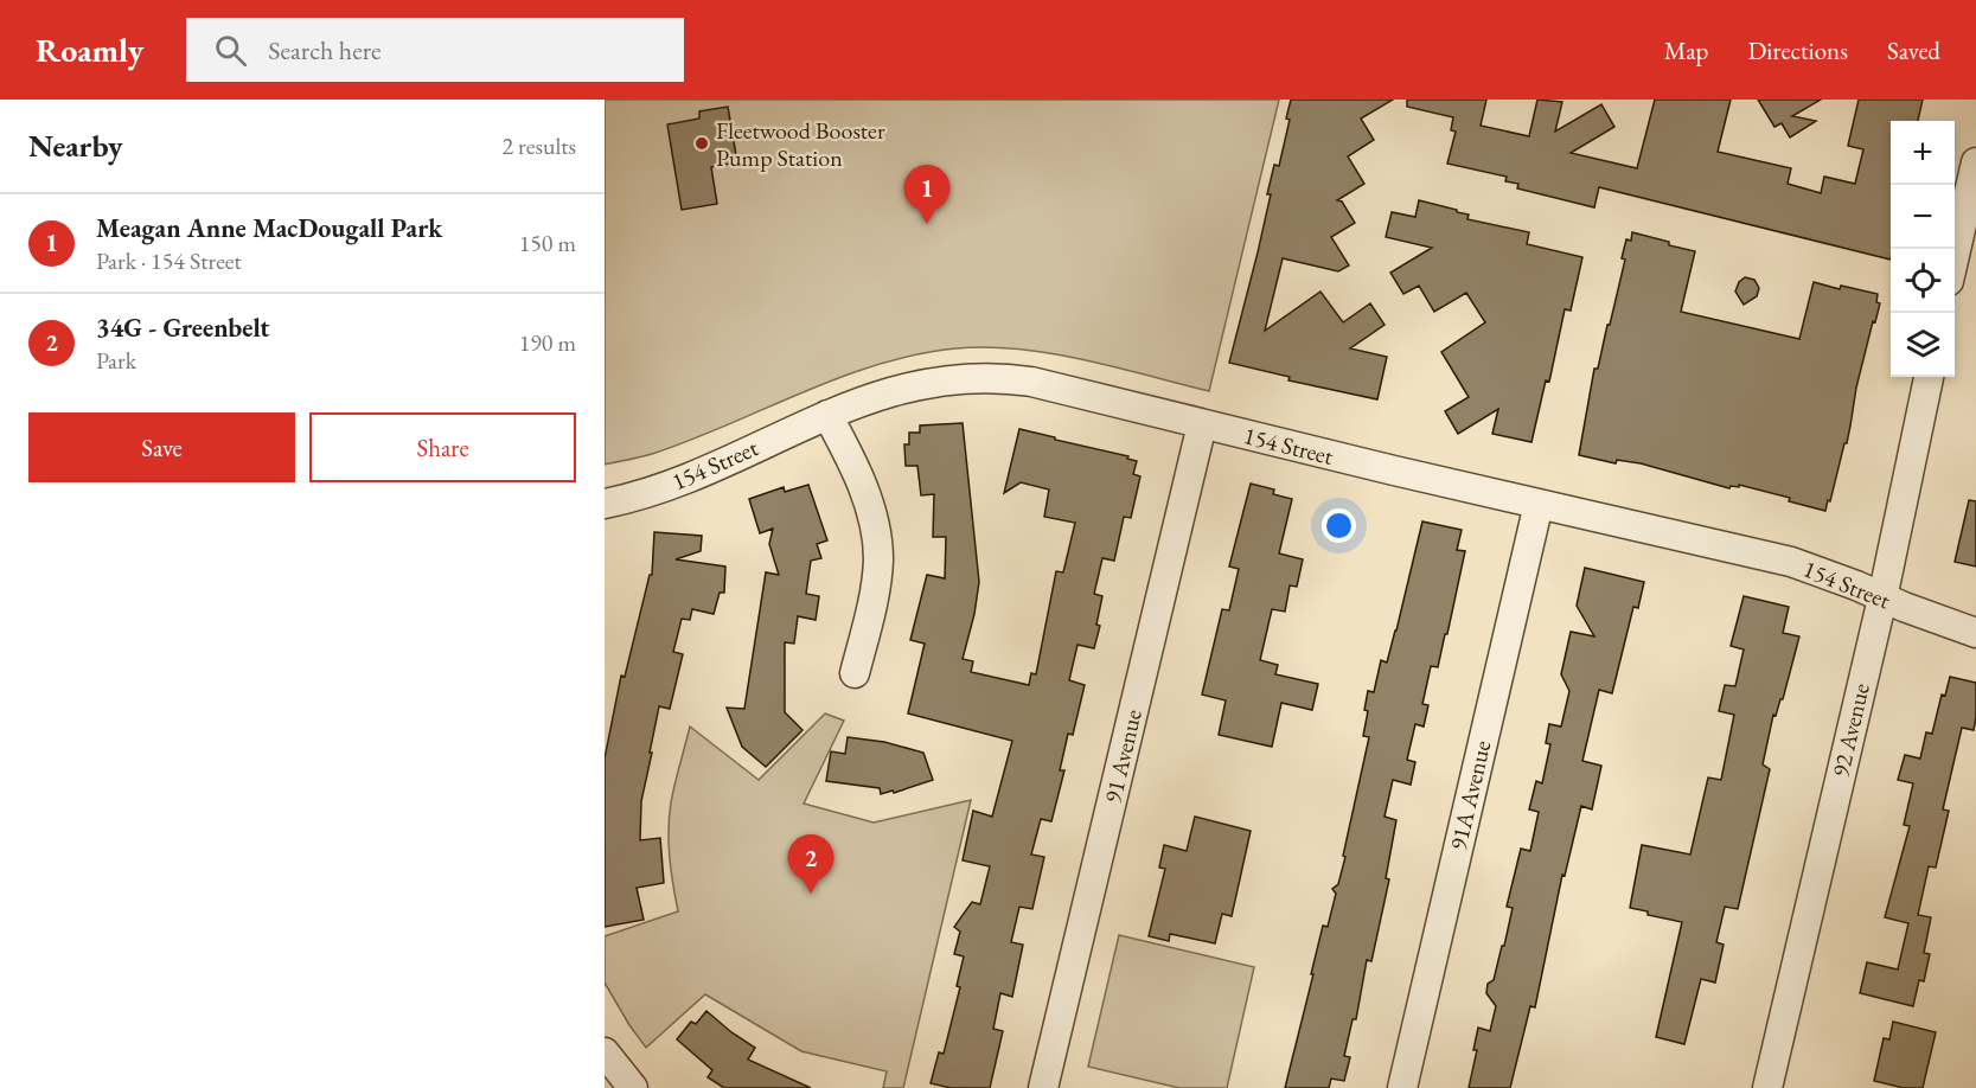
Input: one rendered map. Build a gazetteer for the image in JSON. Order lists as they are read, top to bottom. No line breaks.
{"streets":{"street":["154 Street","92 Avenue","91 Avenue","91A Avenue"]},"crossings":[["154 Street","92 Avenue"],["154 Street","91 Avenue"],["154 Street","91A Avenue"]],"places":["Fleetwood Booster Pump Station"],"page":{"header":"Roamly","search":"Search here","nav":["Map","Directions","Saved"],"heading":["Nearby","2 results"],"map_buttons":["+","−"],"pins":["1","2"],"list":[{"mark":"1","name":"Meagan Anne MacDougall Park","note":"Park · 154 Street","value":"150 m"},{"mark":"2","name":"34G - Greenbelt","note":"Park","value":"190 m"}],"buttons":["Save","Share"]}}
